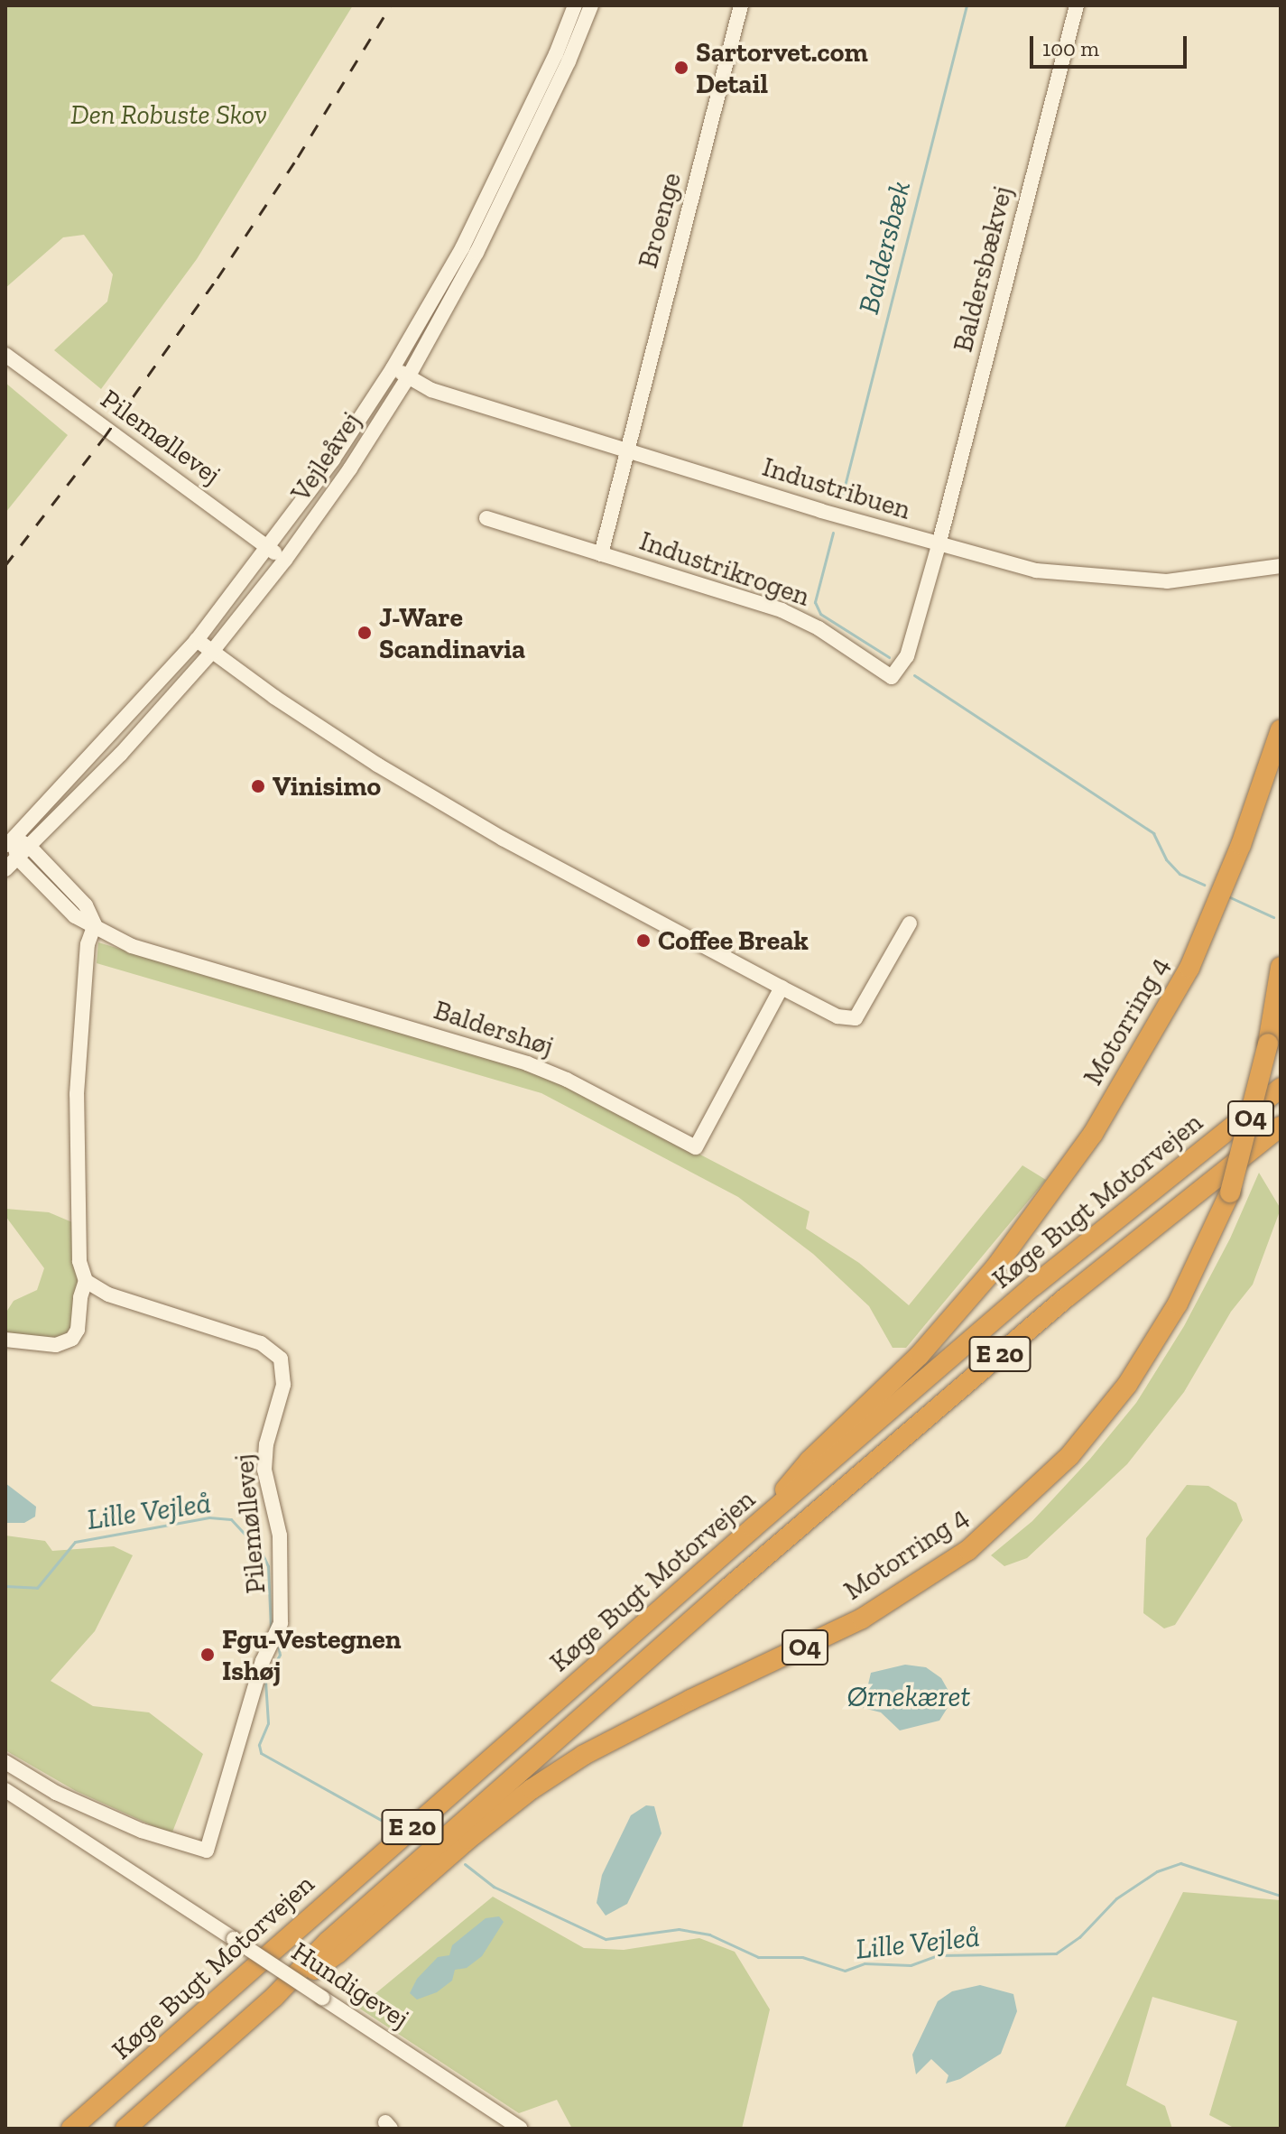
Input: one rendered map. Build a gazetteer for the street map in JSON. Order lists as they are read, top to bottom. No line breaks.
{"streets":{"highway":["Motorring 4","O4","Køge Bugt Motorvejen","E 20"],"street":["Broenge","Baldersbækvej","Pilemøllevej","Vejleåvej","Industribuen","Industrikrogen","Baldershøj","Hundigevej"]},"crossings":[["Broenge","Industribuen"],["Broenge","Industrikrogen"],["Baldersbækvej","Industribuen"],["Baldersbækvej","Industrikrogen"],["Pilemøllevej","Vejleåvej"],["Vejleåvej","Industribuen"],["Vejleåvej","Baldershøj"],["Industribuen","Industrikrogen"],["Motorring 4","Køge Bugt Motorvejen"]],"water":["Baldersbæk","Lille Vejleå","Ørnekæret"],"parks":["Den Robuste Skov"],"places":["Sartorvet.com Detail","J-Ware Scandinavia","Vinisimo","Coffee Break","Fgu-Vestegnen Ishøj"],"scale_bar":"100 m"}
